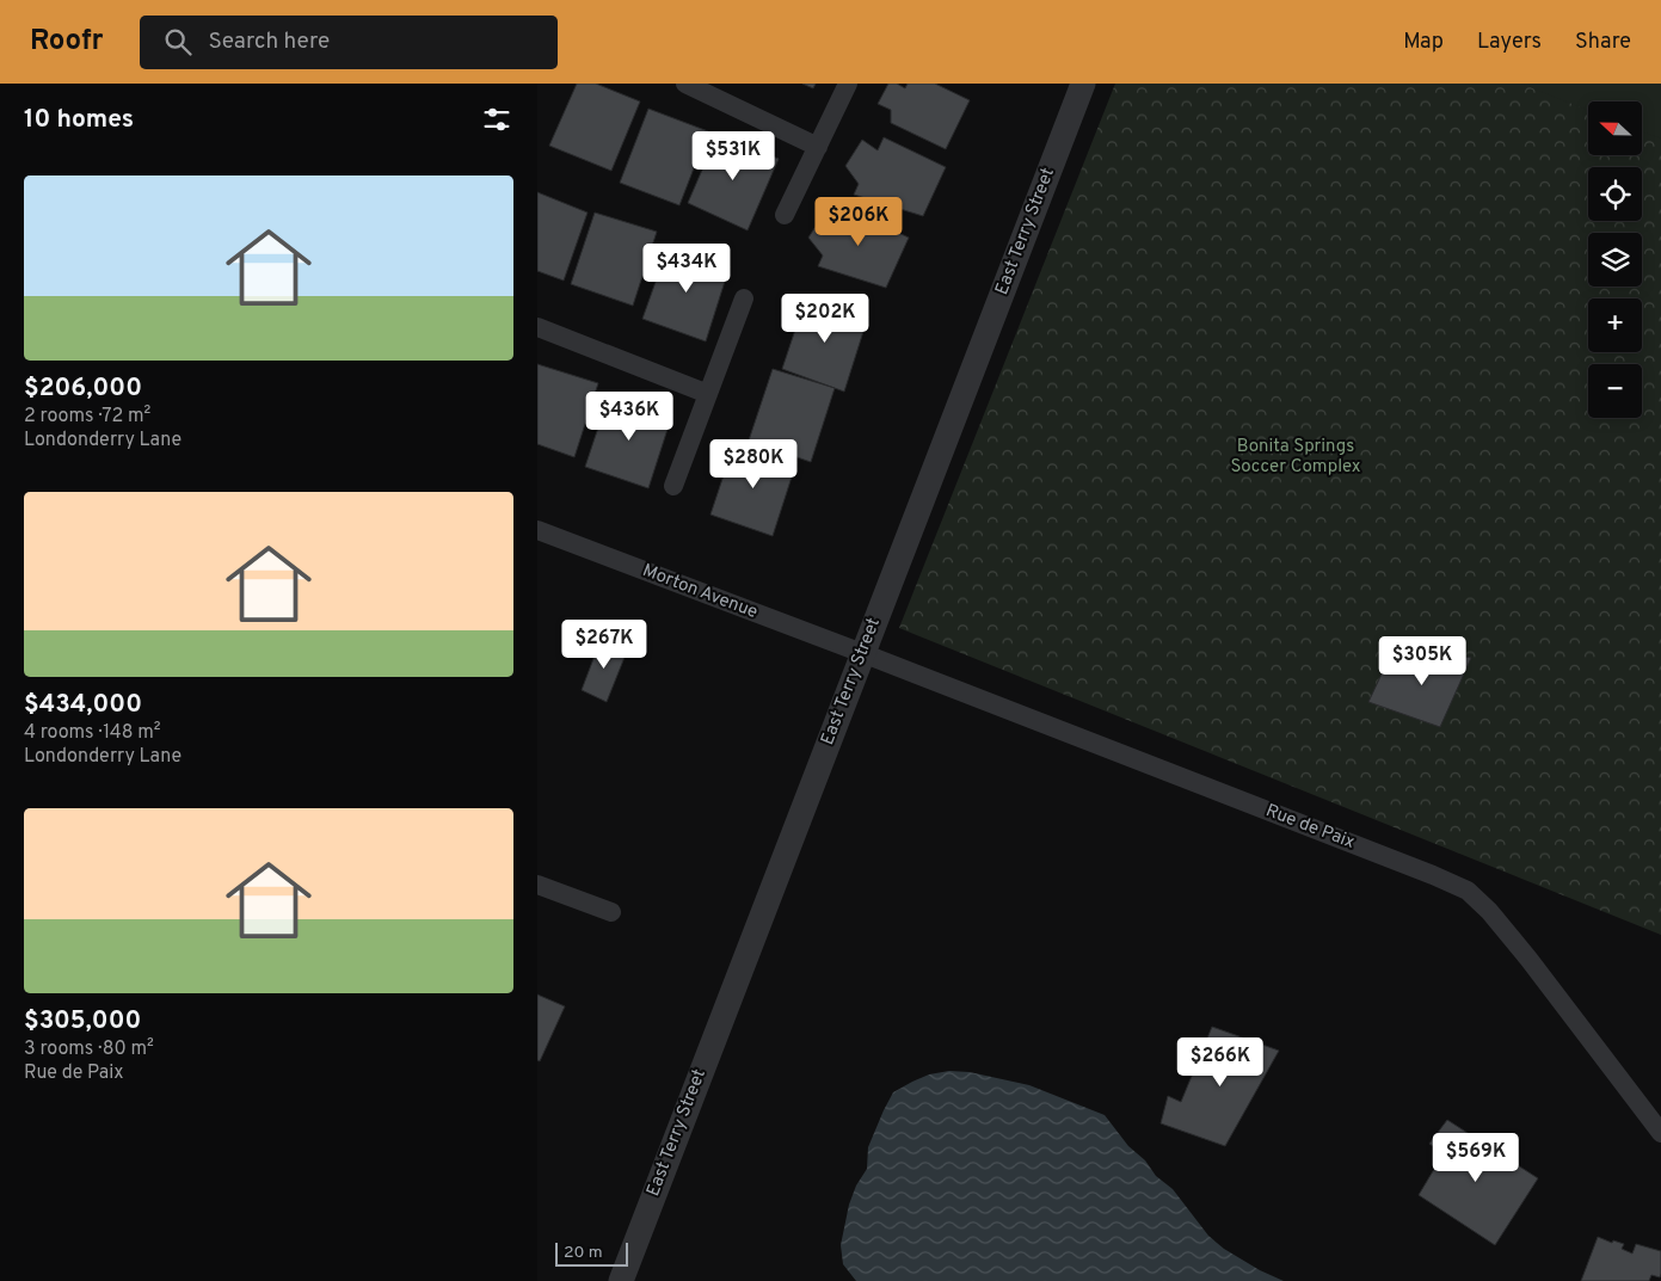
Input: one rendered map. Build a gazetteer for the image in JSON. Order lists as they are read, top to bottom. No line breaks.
{"streets":{"street":["East Terry Street","Morton Avenue","Rue de Paix"]},"crossings":[["East Terry Street","Morton Avenue"],["East Terry Street","Rue de Paix"],["Morton Avenue","Rue de Paix"]],"parks":["Bonita Springs Soccer Complex"],"scale_bar":"20 m","north":"left","page":{"header":"Roofr","search":"Search here","nav":["Map","Layers","Share"],"heading":"10 homes","map_buttons":["+","−"],"price":["$531K","$206K","$434K","$202K","$436K","$280K","$267K","$305K","$266K","$569K"],"list":[{"name":"$206,000","note":"2 rooms · 72 m² · Londonderry Lane"},{"name":"$434,000","note":"4 rooms · 148 m² · Londonderry Lane"},{"name":"$305,000","note":"3 rooms · 80 m² · Rue de Paix"}],"scale":"20 m"}}
